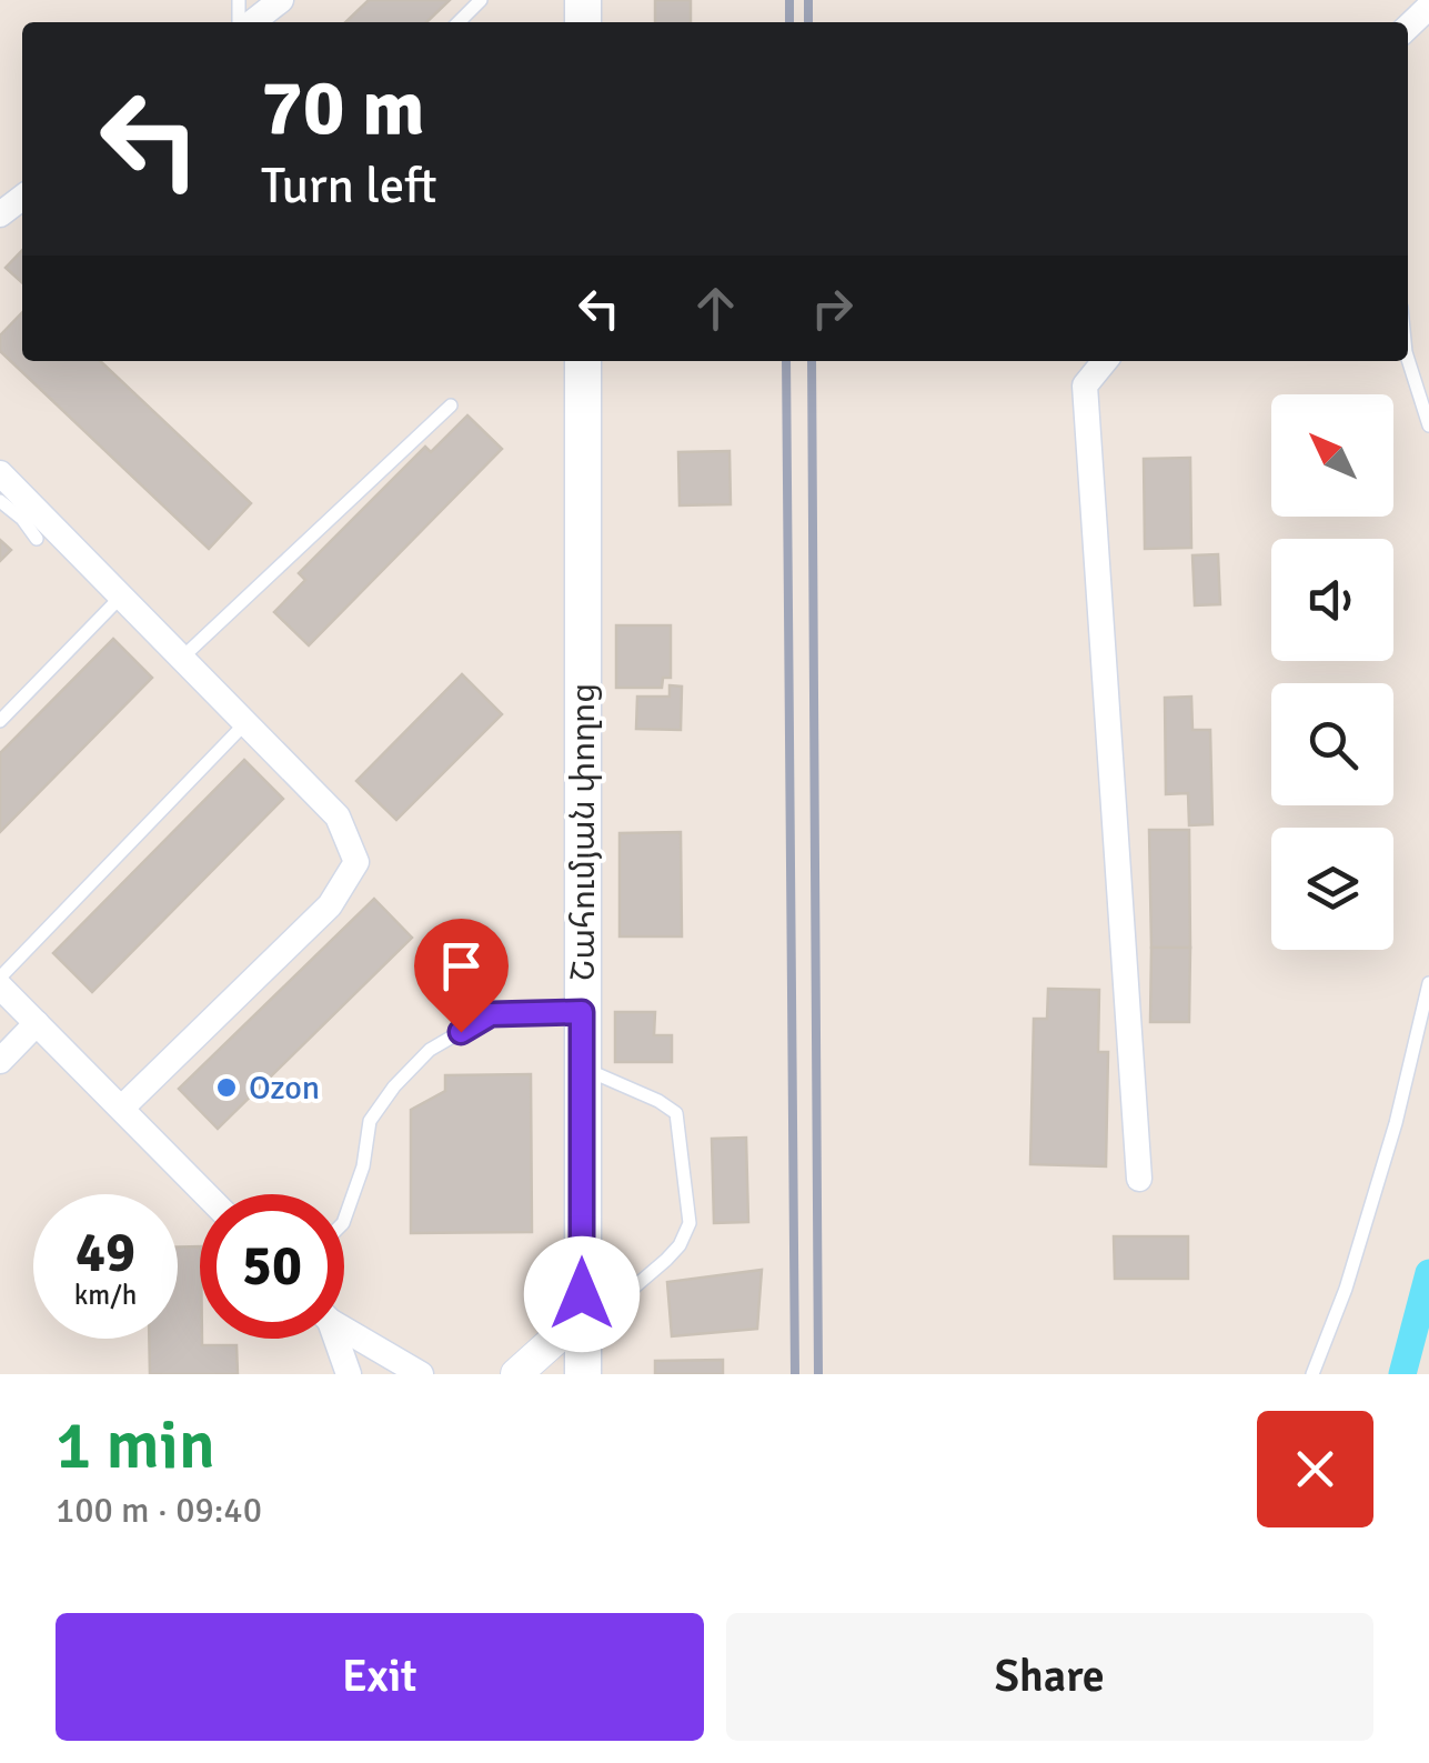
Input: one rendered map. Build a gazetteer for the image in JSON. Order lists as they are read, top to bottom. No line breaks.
{"streets":{"main road":["Շահումյան փողոց"]},"places":["Ozon"],"north":"top left","page":{"turn":["70 m","Turn left"],"speed":"49 km/h","limit":"50","heading":["1 min","100 m · 09:40"],"buttons":["Exit","Share"]}}
